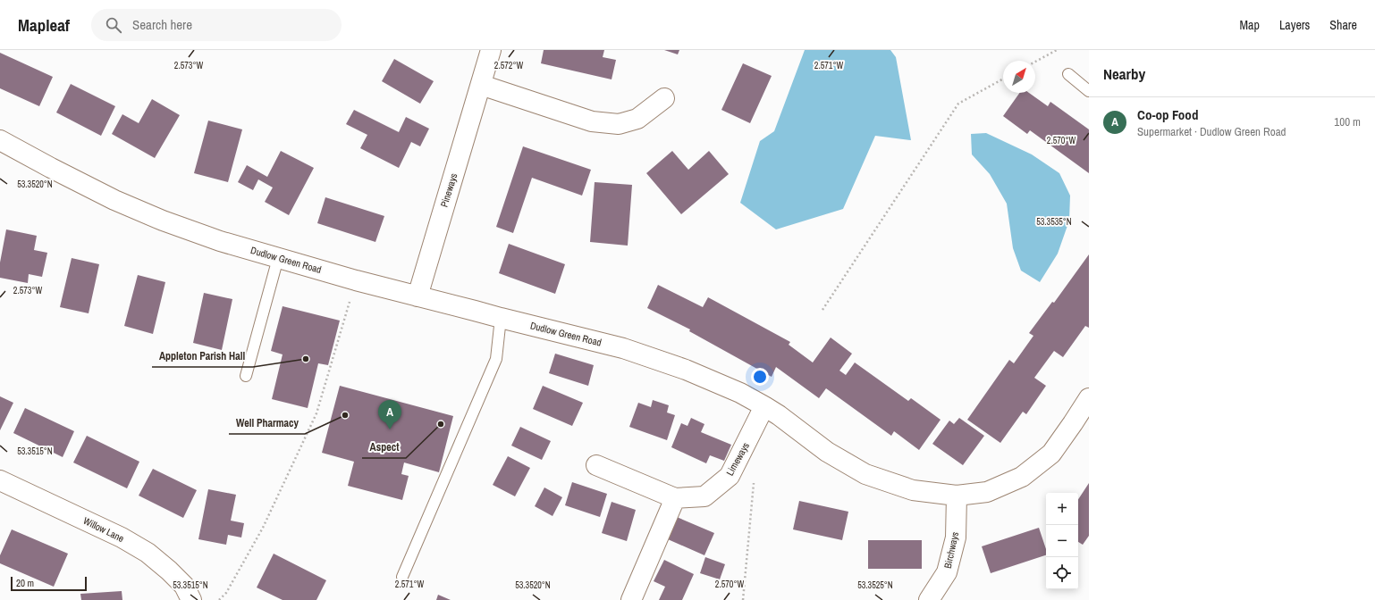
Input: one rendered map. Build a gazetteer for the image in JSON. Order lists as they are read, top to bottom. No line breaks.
{"streets":{"street":["Pineways","Dudlow Green Road","Limeways","Willow Lane","Birchways"]},"crossings":[["Pineways","Dudlow Green Road"],["Dudlow Green Road","Limeways"],["Dudlow Green Road","Birchways"]],"places":["Appleton Parish Hall","Well Pharmacy","Aspect"],"scale_bar":"20 m","north":"top right","page":{"header":"Mapleaf","search":"Search here","nav":["Map","Layers","Share"],"heading":"Nearby","list":[{"mark":"A","name":"Co-op Food","note":"Supermarket · Dudlow Green Road","value":"100 m"}],"pins":"A","map_buttons":["+","−"],"scale":"20 m"},"coordinates":["2.573°W","2.572°W","2.571°W","2.570°W","53.3520°N","53.3535°N","53.3515°N","53.3525°N"]}
